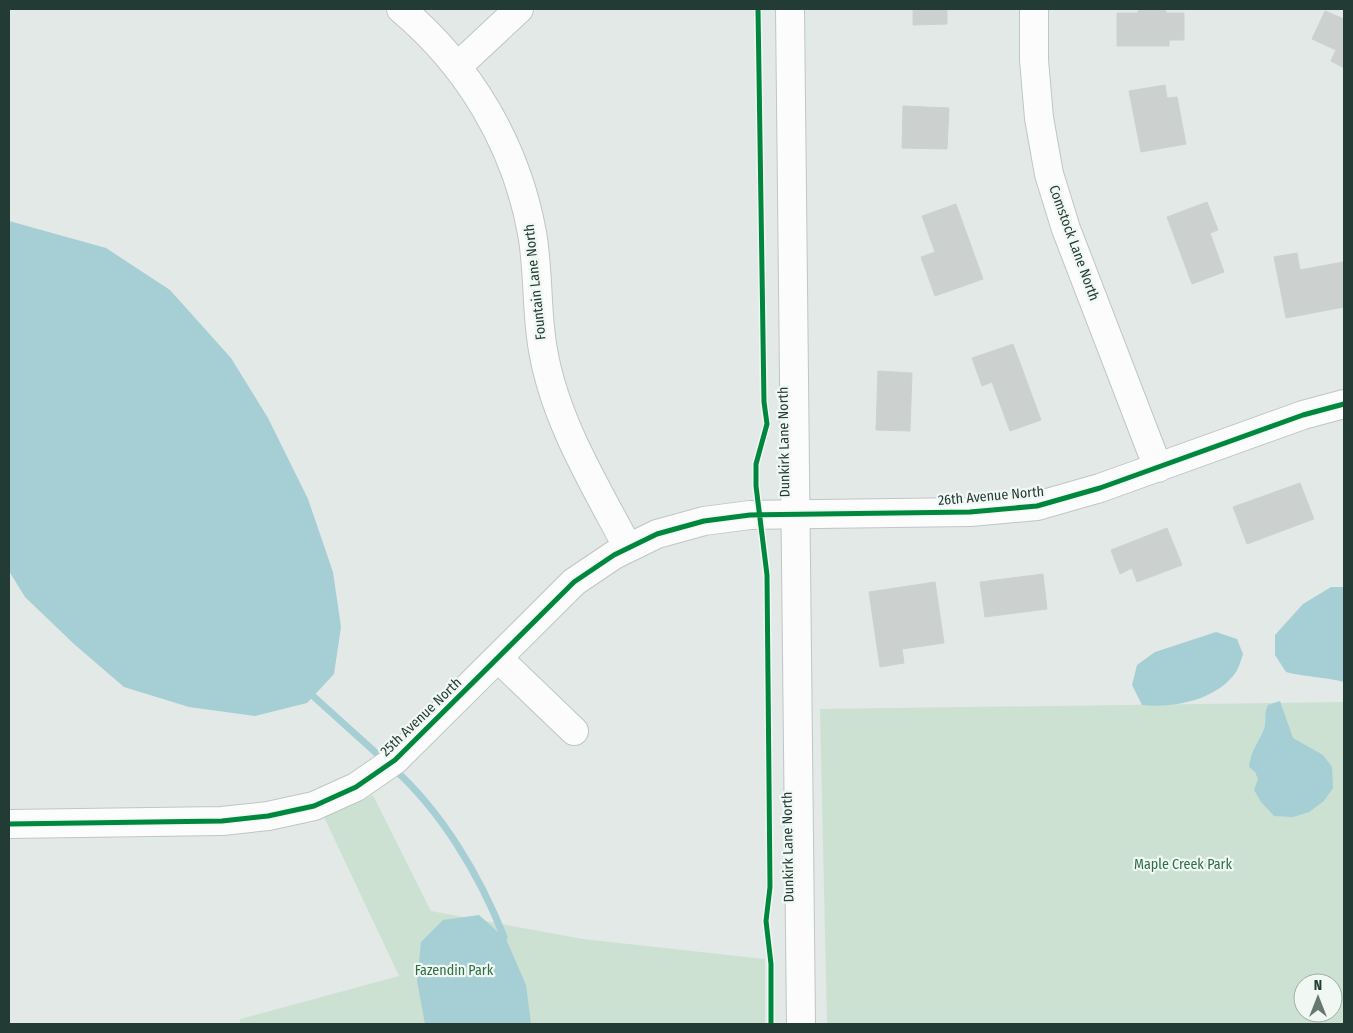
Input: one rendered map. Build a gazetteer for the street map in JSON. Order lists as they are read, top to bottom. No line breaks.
{"streets":{"street":["Comstock Lane North","Fountain Lane North","Dunkirk Lane North","26th Avenue North","25th Avenue North"]},"crossings":[["Comstock Lane North","26th Avenue North"],["Fountain Lane North","26th Avenue North"],["Fountain Lane North","25th Avenue North"],["Dunkirk Lane North","26th Avenue North"],["26th Avenue North","25th Avenue North"]],"parks":["Maple Creek Park","Fazendin Park"],"north":"top"}
